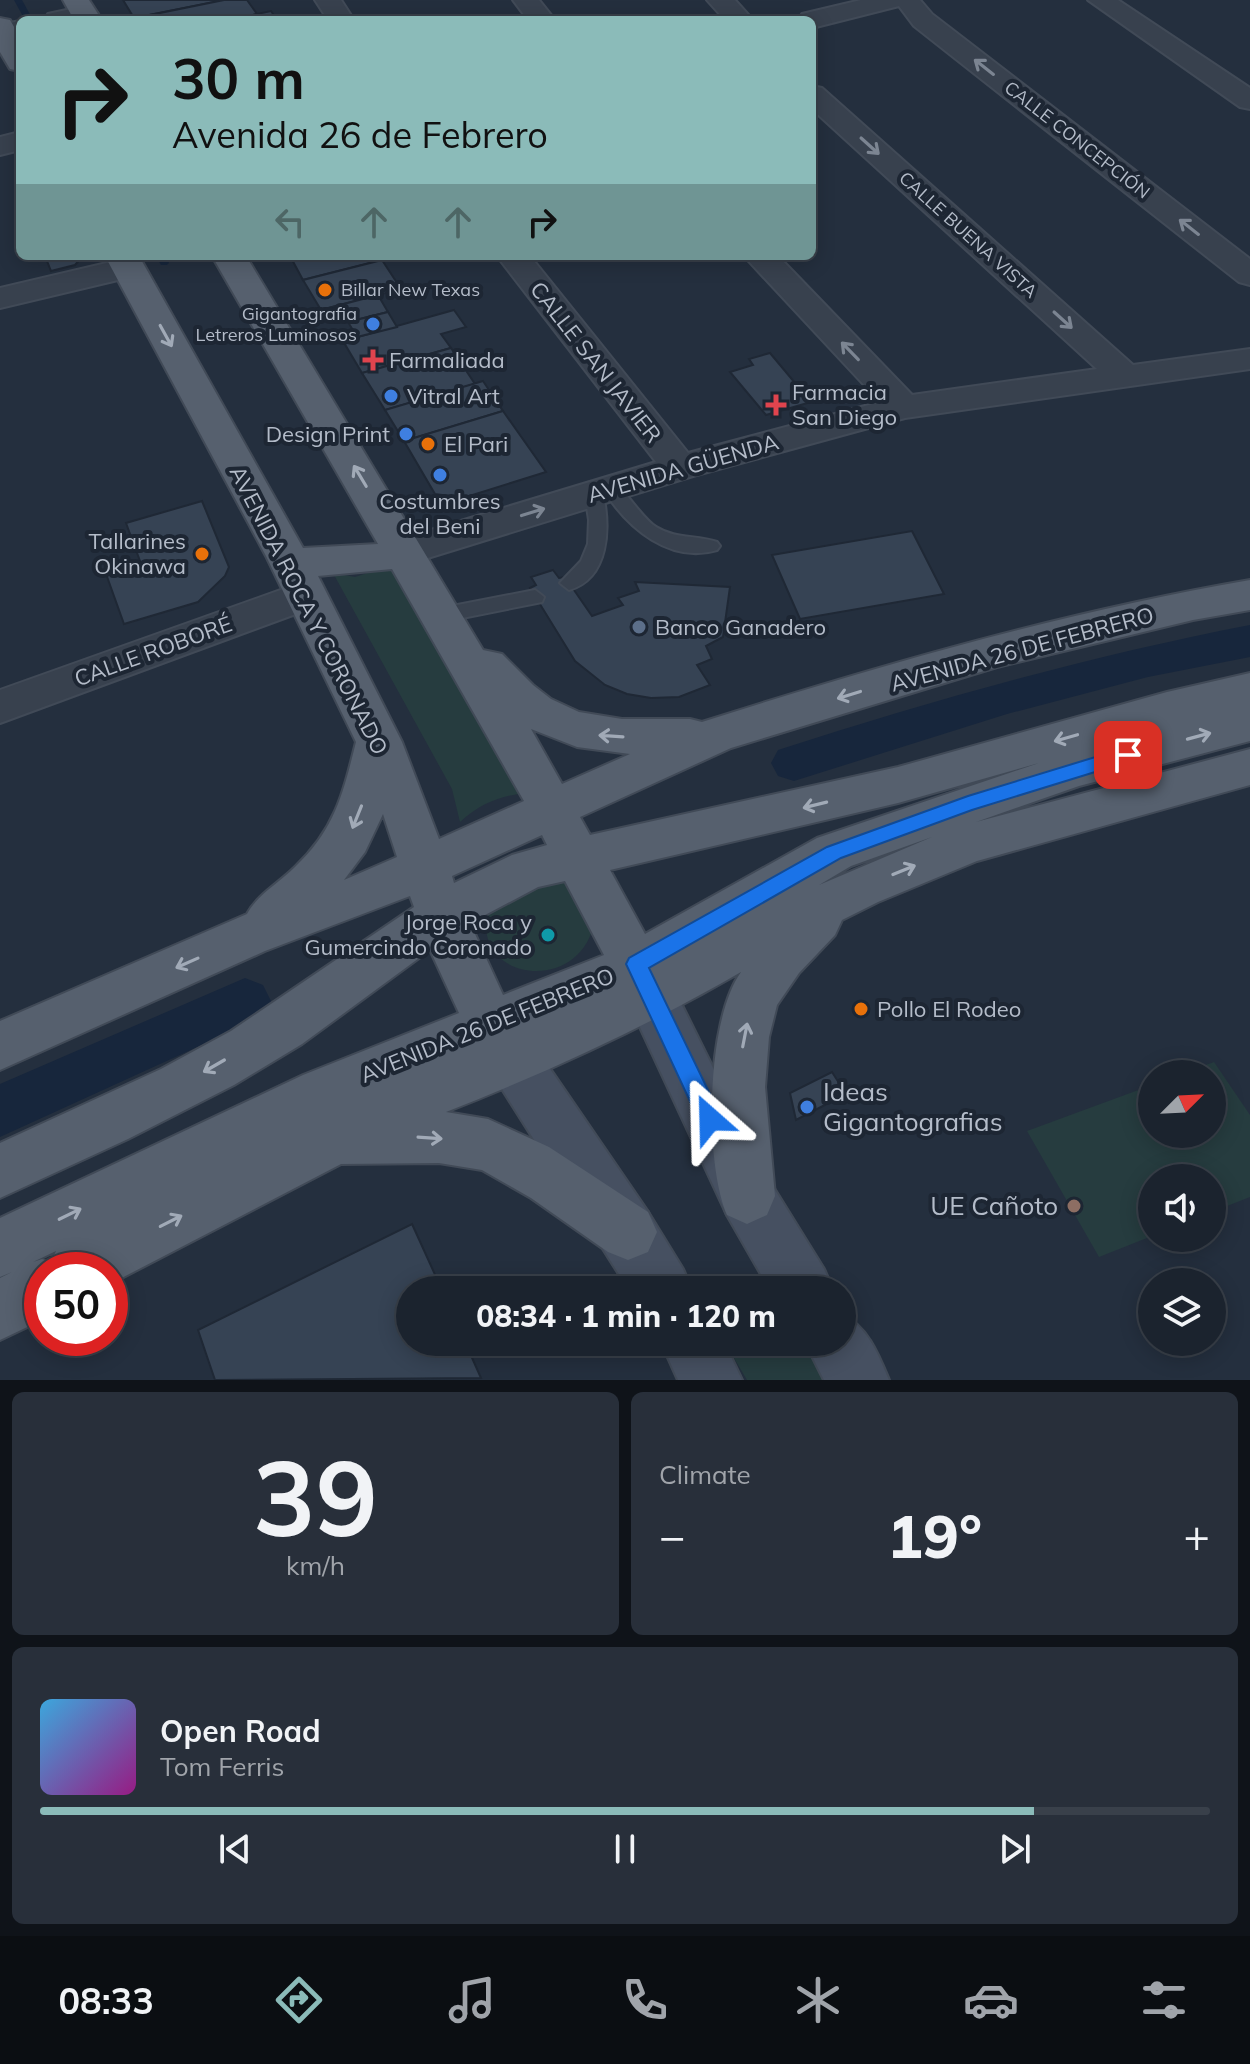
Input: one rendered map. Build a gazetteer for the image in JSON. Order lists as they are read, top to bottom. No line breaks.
{"streets":{"main road":["AVENIDA ROCA Y CORONADO","AVENIDA 26 DE FEBRERO"],"street":["CALLE CONCEPCIÓN","CALLE BUENA VISTA","CALLE SAN JAVIER","AVENIDA GÜENDA","CALLE ROBORÉ"]},"crossings":[["CALLE BUENA VISTA","AVENIDA GÜENDA"],["CALLE SAN JAVIER","AVENIDA GÜENDA"],["AVENIDA ROCA Y CORONADO","AVENIDA 26 DE FEBRERO"],["AVENIDA ROCA Y CORONADO","CALLE ROBORÉ"]],"places":{"other":["Billar New Texas","Gigantografia Letreros Luminosos","Vitral Art","Design Print","El Pari","Costumbres del Beni","Tallarines Okinawa","Banco Ganadero","Jorge Roca y Gumercindo Coronado","Pollo El Rodeo","Ideas Gigantografias","UE Cañoto"],"health":["Farmaliada","Farmacia San Diego"]},"north":"top right","page":{"turn":["30 m","Avenida 26 de Febrero"],"limit":"50","trip":"08:34 · 1 min · 120 m","tile":[["39","km/h"],"Climate"],"heat":["−","19°","+"],"song":["Open Road","Tom Ferris"],"tabs":"08:33"}}
